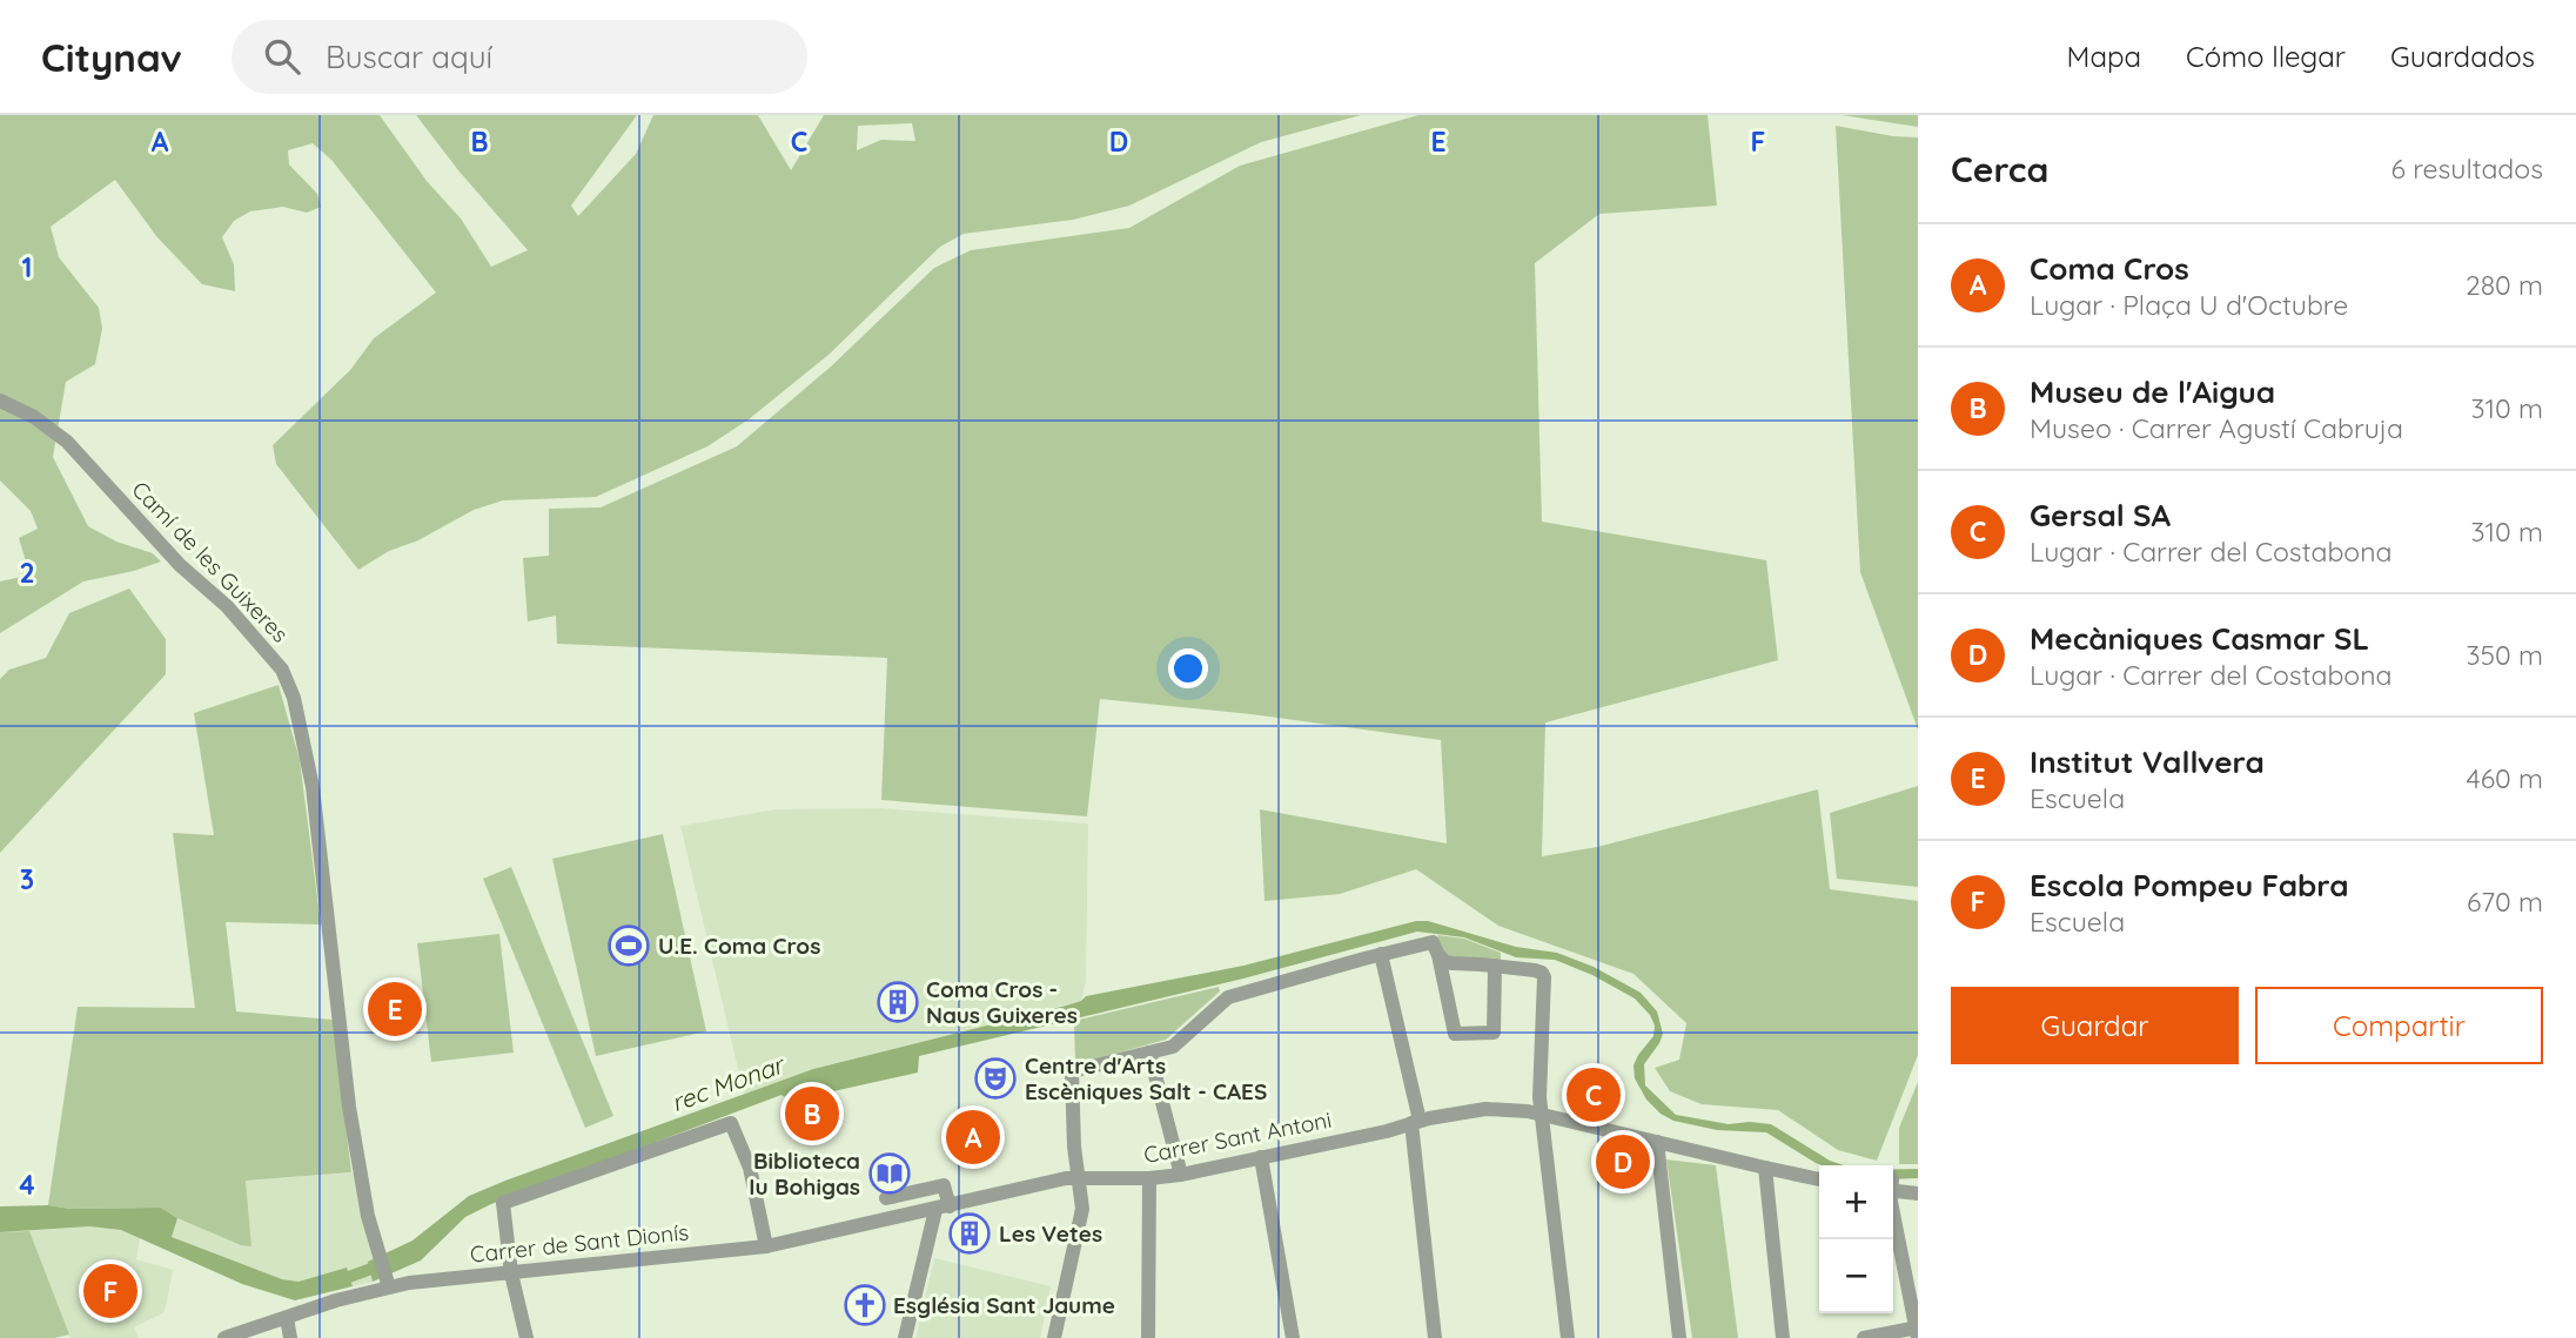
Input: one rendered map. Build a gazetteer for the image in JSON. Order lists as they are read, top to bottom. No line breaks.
{"streets":{"street":["Camí de les Guixeres","Carrer Sant Antoni","Carrer de Sant Dionís"]},"crossings":[["Camí de les Guixeres","Carrer de Sant Dionís"],["Carrer Sant Antoni","Carrer de Sant Dionís"]],"water":["rec Monar"],"places":{"sports":["U.E. Coma Cros"],"building":["Coma Cros - Naus Guixeres","Les Vetes"],"theatre":["Centre d'Arts Escèniques Salt - CAES"],"library":["Biblioteca Iu Bohigas"],"church":["Església Sant Jaume"]},"page":{"header":"Citynav","search":"Buscar aquí","nav":["Mapa","Cómo llegar","Guardados"],"heading":["Cerca","6 resultados"],"list":[{"mark":"A","name":"Coma Cros","note":"Lugar · Plaça U d'Octubre","value":"280 m"},{"mark":"B","name":"Museu de l'Aigua","note":"Museo · Carrer Agustí Cabruja","value":"310 m"},{"mark":"C","name":"Gersal SA","note":"Lugar · Carrer del Costabona","value":"310 m"},{"mark":"D","name":"Mecàniques Casmar SL","note":"Lugar · Carrer del Costabona","value":"350 m"},{"mark":"E","name":"Institut Vallvera","note":"Escuela","value":"460 m"},{"mark":"F","name":"Escola Pompeu Fabra","note":"Escuela","value":"670 m"}],"buttons":["Guardar","Compartir"],"pins":["E","C","B","A","D","F"],"map_buttons":["+","−"]},"grid":{"columns":["A","B","C","D","E","F"],"rows":["1","2","3","4"]}}
